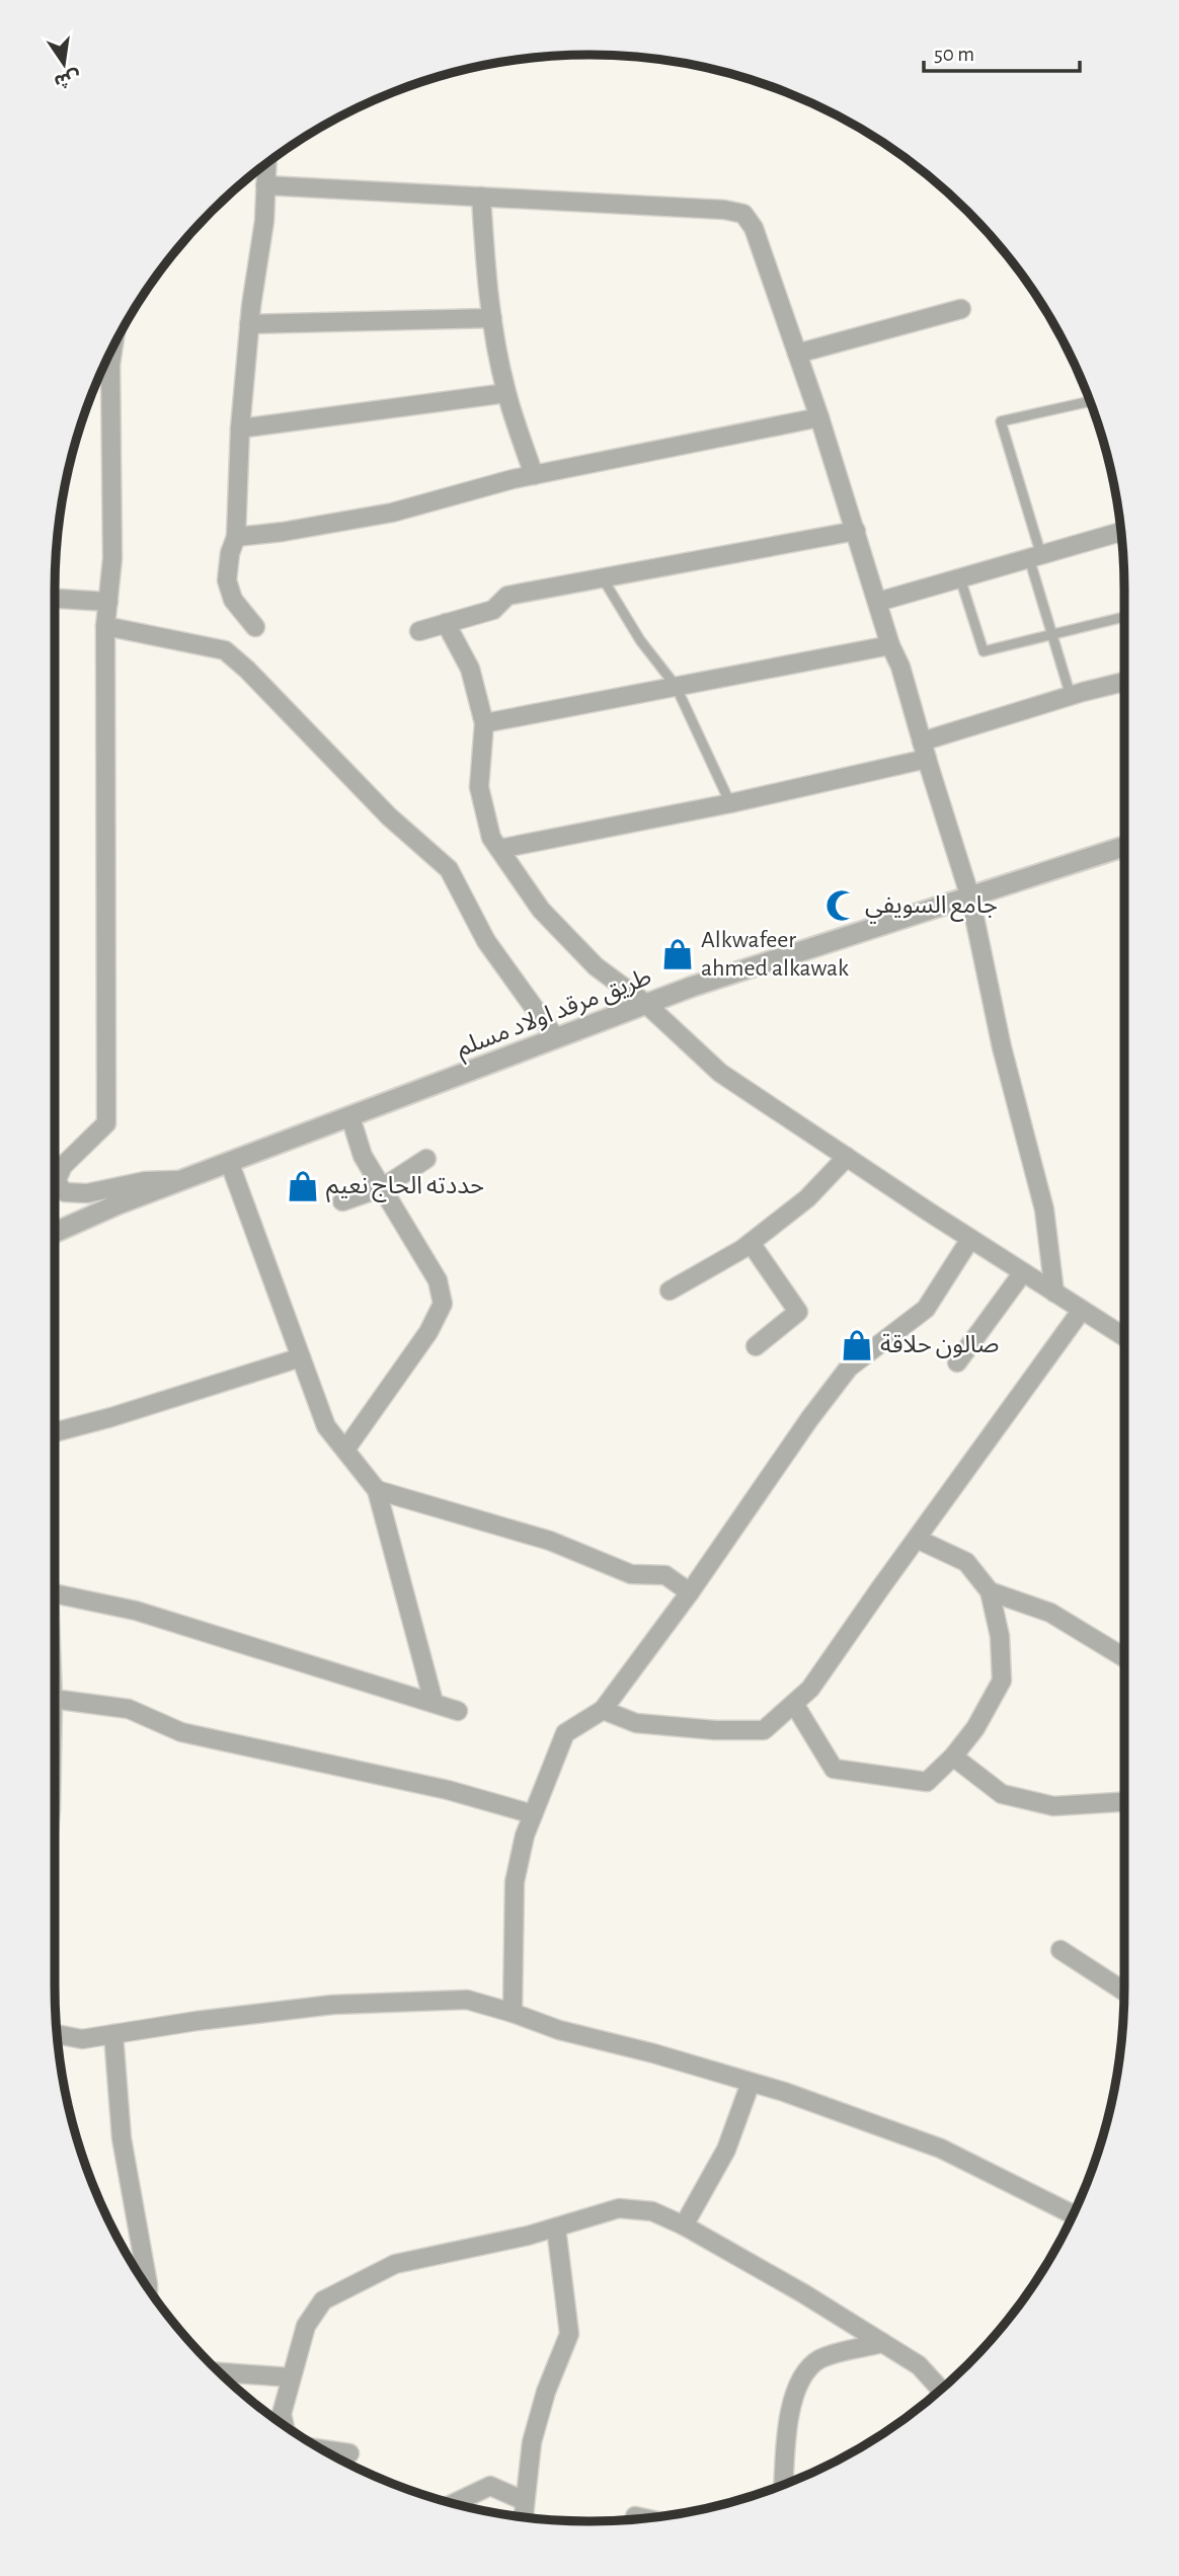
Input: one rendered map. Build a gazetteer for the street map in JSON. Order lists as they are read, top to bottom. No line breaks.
{"streets":{"street":["طريق مرقد اولاد مسلم"]},"places":{"mosque":["جامع السويفي"],"shop":["Alkwafeer ahmed alkawak","حددته الحاج نعيم","صالون حلاقة"]},"scale_bar":"50 m","north":"bottom"}
